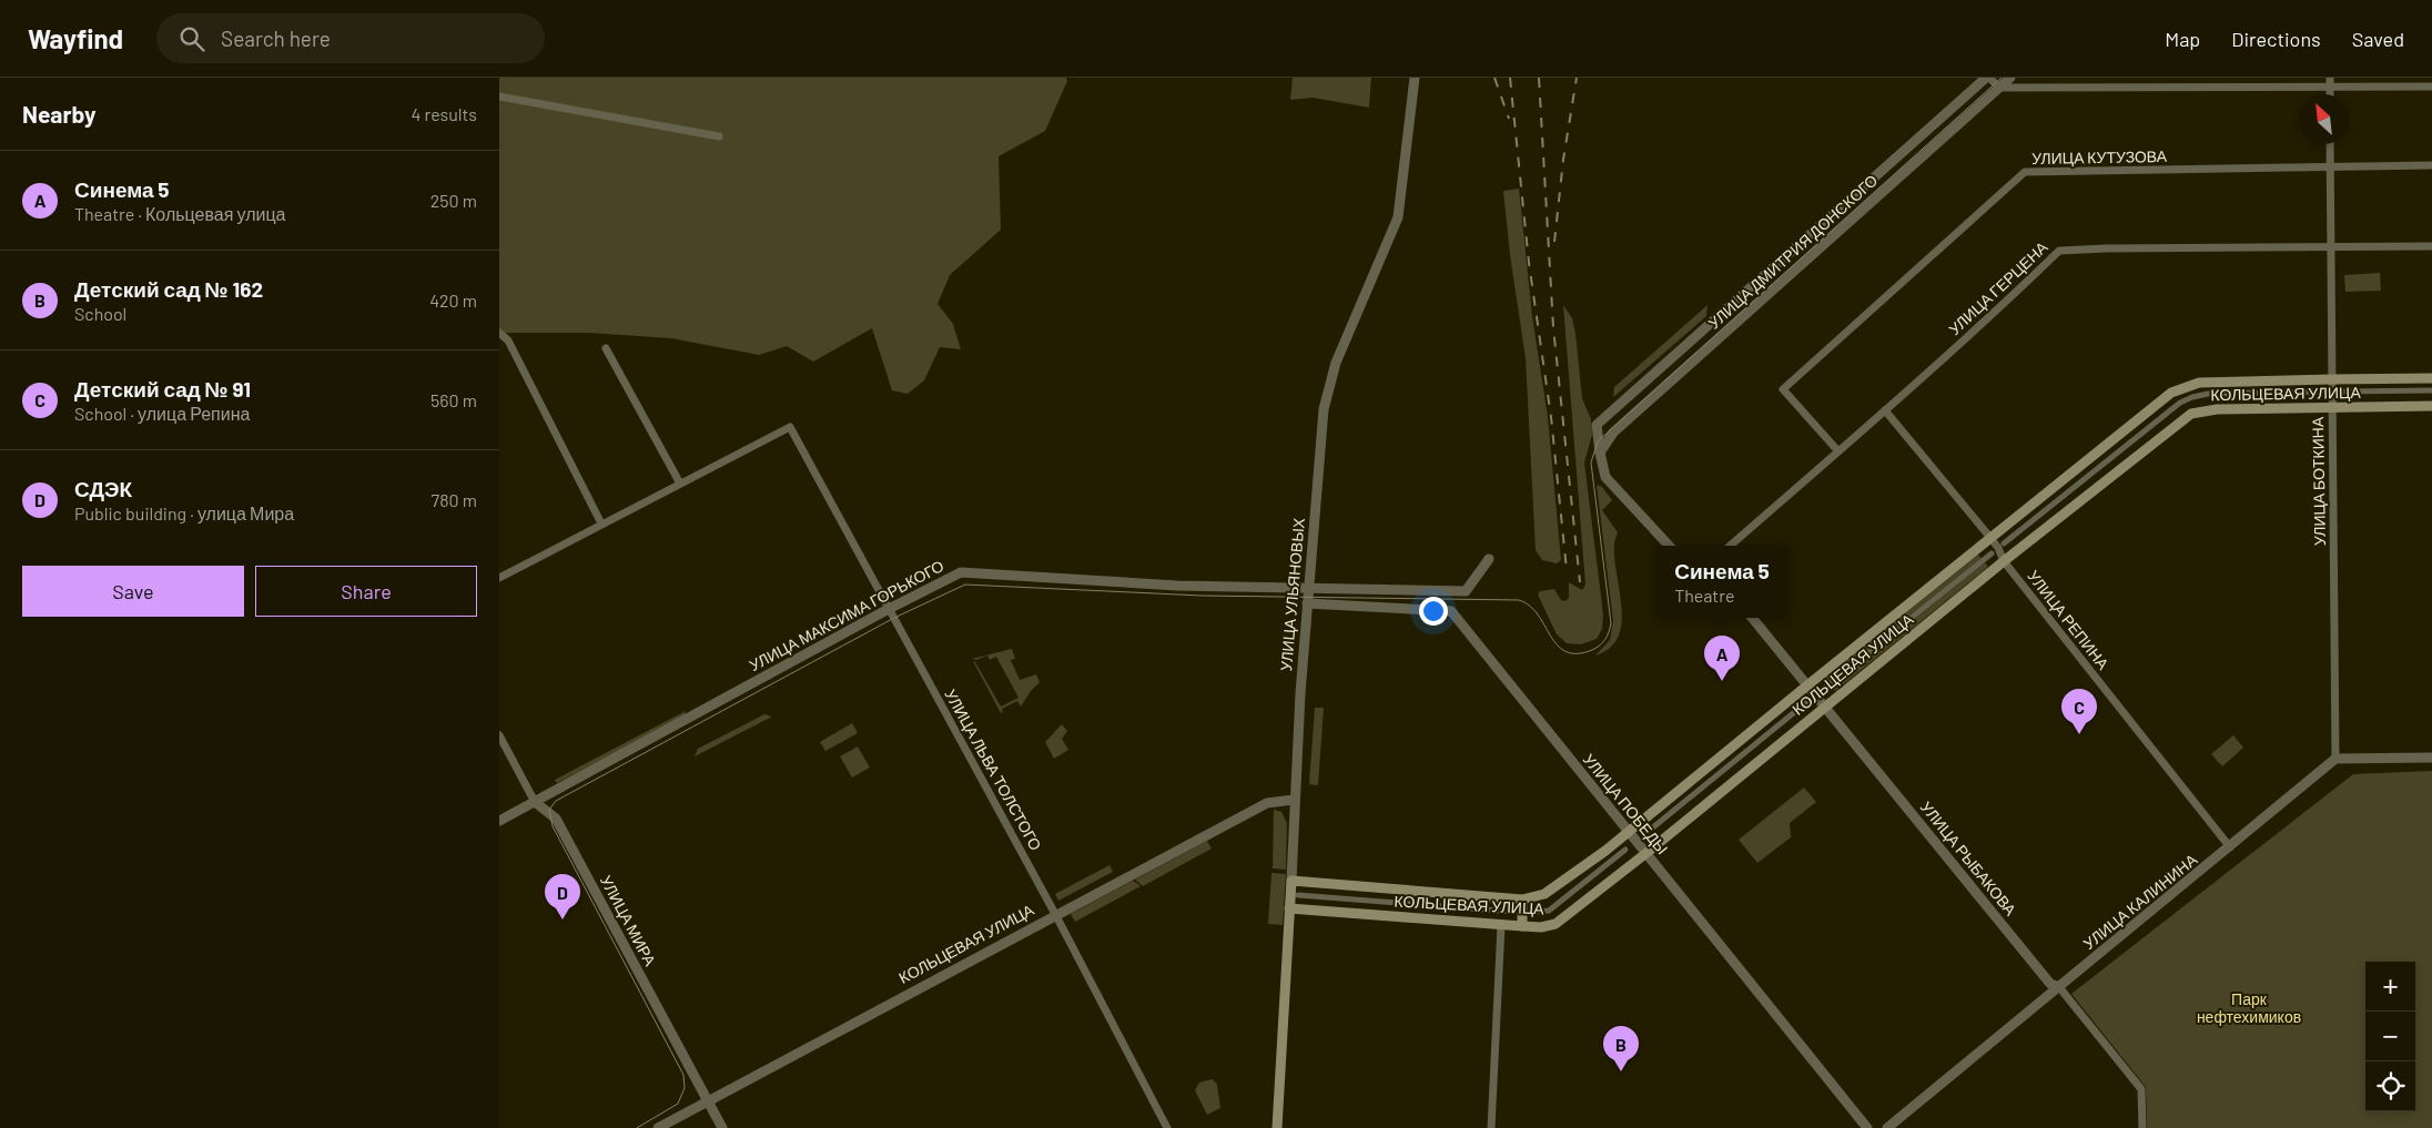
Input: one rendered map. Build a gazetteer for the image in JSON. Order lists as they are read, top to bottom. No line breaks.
{"streets":{"main road":["КОЛЬЦЕВАЯ УЛИЦА","УЛИЦА УЛЬЯНОВЫХ"],"street":["УЛИЦА КУТУЗОВА","УЛИЦА ДМИТРИЯ ДОНСКОГО","УЛИЦА ГЕРЦЕНА","УЛИЦА БОТКИНА","УЛИЦА МАКСИМА ГОРЬКОГО","УЛИЦА РЕПИНА","УЛИЦА ЛЬВА ТОЛСТОГО","УЛИЦА ПОБЕДЫ","УЛИЦА РЫБАКОВА","УЛИЦА КАЛИНИНА","УЛИЦА МИРА"]},"crossings":[["УЛИЦА КУТУЗОВА","УЛИЦА ГЕРЦЕНА"],["УЛИЦА КУТУЗОВА","УЛИЦА БОТКИНА"],["УЛИЦА ГЕРЦЕНА","УЛИЦА БОТКИНА"],["УЛИЦА ГЕРЦЕНА","УЛИЦА РЕПИНА"],["КОЛЬЦЕВАЯ УЛИЦА","УЛИЦА БОТКИНА"],["КОЛЬЦЕВАЯ УЛИЦА","УЛИЦА УЛЬЯНОВЫХ"],["КОЛЬЦЕВАЯ УЛИЦА","УЛИЦА РЕПИНА"],["КОЛЬЦЕВАЯ УЛИЦА","УЛИЦА ЛЬВА ТОЛСТОГО"],["КОЛЬЦЕВАЯ УЛИЦА","УЛИЦА ПОБЕДЫ"],["КОЛЬЦЕВАЯ УЛИЦА","УЛИЦА РЫБАКОВА"],["КОЛЬЦЕВАЯ УЛИЦА","УЛИЦА МИРА"],["УЛИЦА БОТКИНА","УЛИЦА КАЛИНИНА"],["УЛИЦА УЛЬЯНОВЫХ","УЛИЦА МАКСИМА ГОРЬКОГО"],["УЛИЦА УЛЬЯНОВЫХ","УЛИЦА ПОБЕДЫ"],["УЛИЦА МАКСИМА ГОРЬКОГО","УЛИЦА ЛЬВА ТОЛСТОГО"],["УЛИЦА МАКСИМА ГОРЬКОГО","УЛИЦА МИРА"],["УЛИЦА РЕПИНА","УЛИЦА КАЛИНИНА"],["УЛИЦА РЫБАКОВА","УЛИЦА КАЛИНИНА"]],"parks":["Парк нефтехимиков"],"north":"top left","page":{"header":"Wayfind","search":"Search here","nav":["Map","Directions","Saved"],"heading":["Nearby","4 results"],"list":[{"mark":"A","name":"Синема 5","note":"Theatre · Кольцевая улица","value":"250 m"},{"mark":"B","name":"Детский сад № 162","note":"School","value":"420 m"},{"mark":"C","name":"Детский сад № 91","note":"School · улица Репина","value":"560 m"},{"mark":"D","name":"СДЭК","note":"Public building · улица Мира","value":"780 m"}],"popup":["Синема 5","Theatre"],"buttons":["Save","Share"],"pins":["A","C","D","B"],"map_buttons":["+","−"]}}
